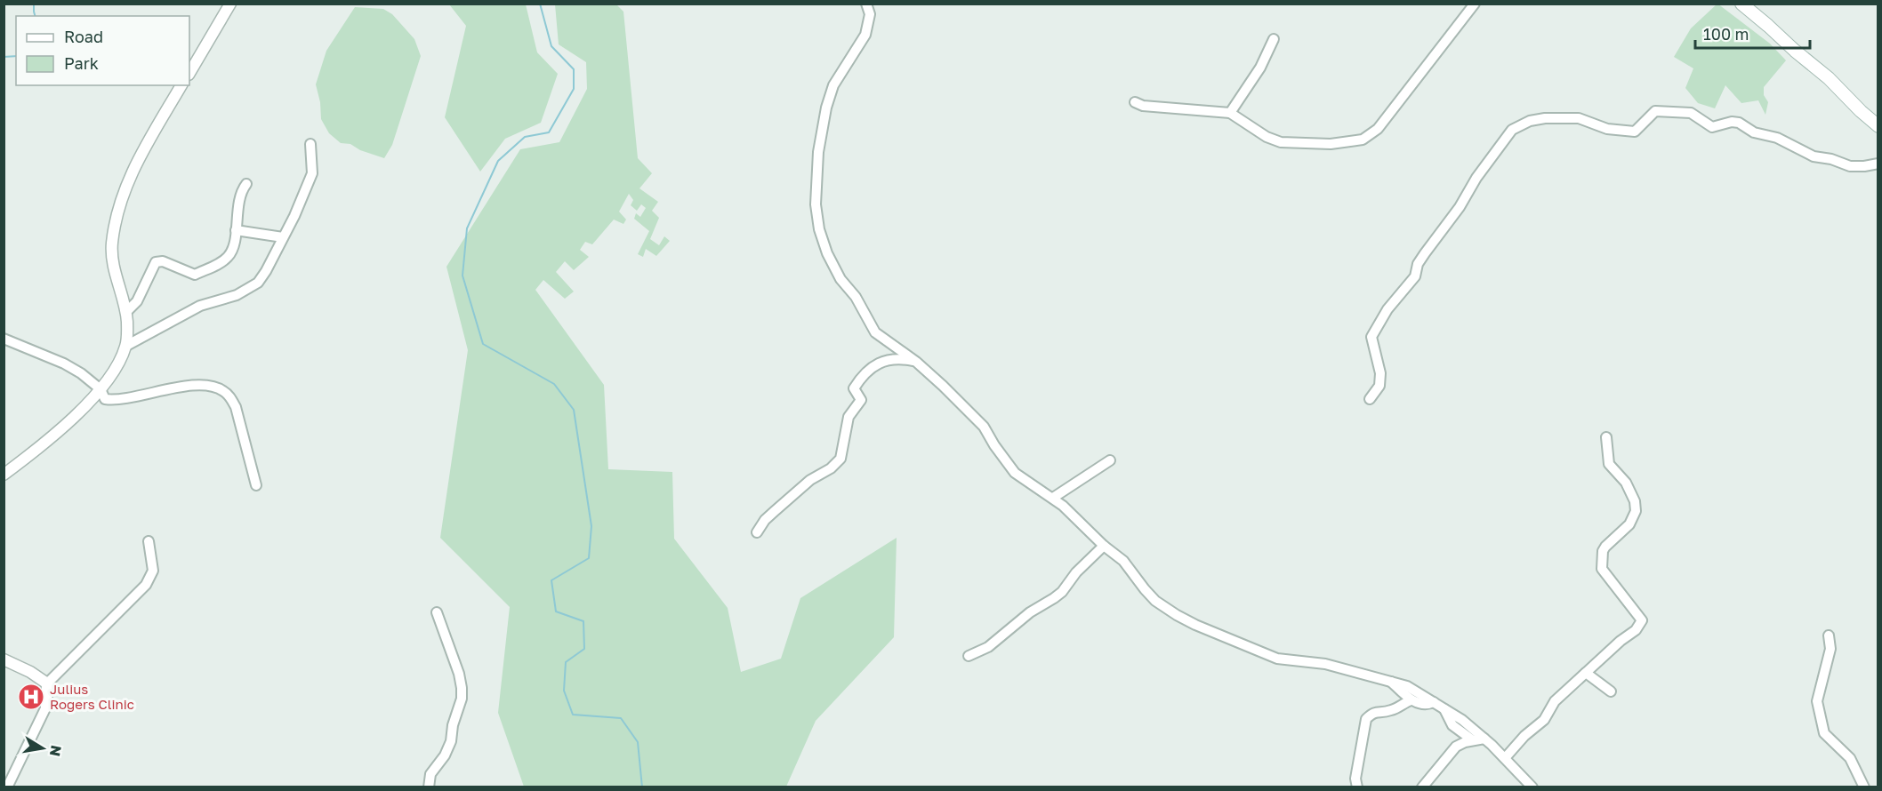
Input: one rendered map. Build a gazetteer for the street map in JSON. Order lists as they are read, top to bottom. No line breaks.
{"places":{"hospital":["Julius Rogers Clinic"]},"legend":["Road","Park"],"scale_bar":"100 m","north":"right"}
